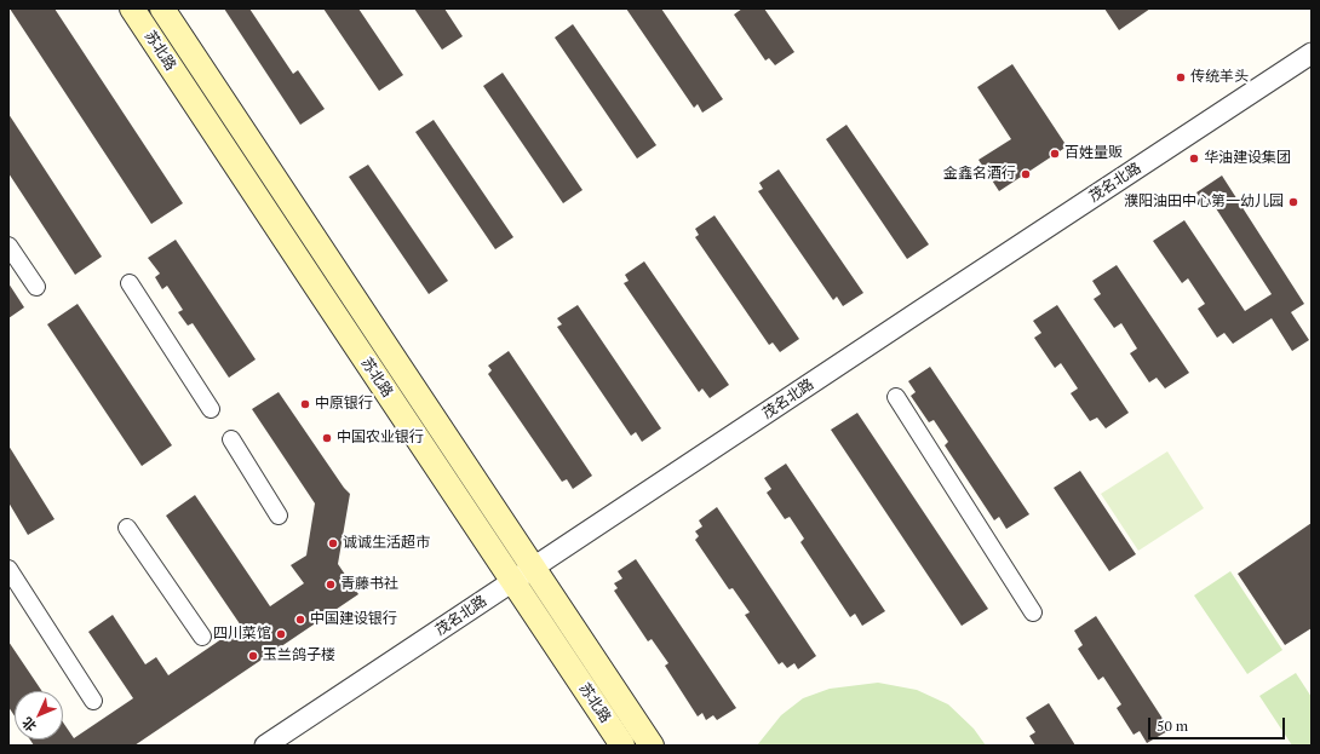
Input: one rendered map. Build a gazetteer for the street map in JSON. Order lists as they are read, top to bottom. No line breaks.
{"streets":{"main road":["苏北路"],"street":["茂名北路"]},"crossings":[["苏北路","茂名北路"]],"places":["传统羊头","百姓量贩","华油建设集团","金鑫名酒行","濮阳油田中心第一幼儿园","中原银行","中国农业银行","诚诚生活超市","青藤书社","中国建设银行","四川菜馆","玉兰鸽子楼"],"scale_bar":"50 m","north":"bottom left"}
